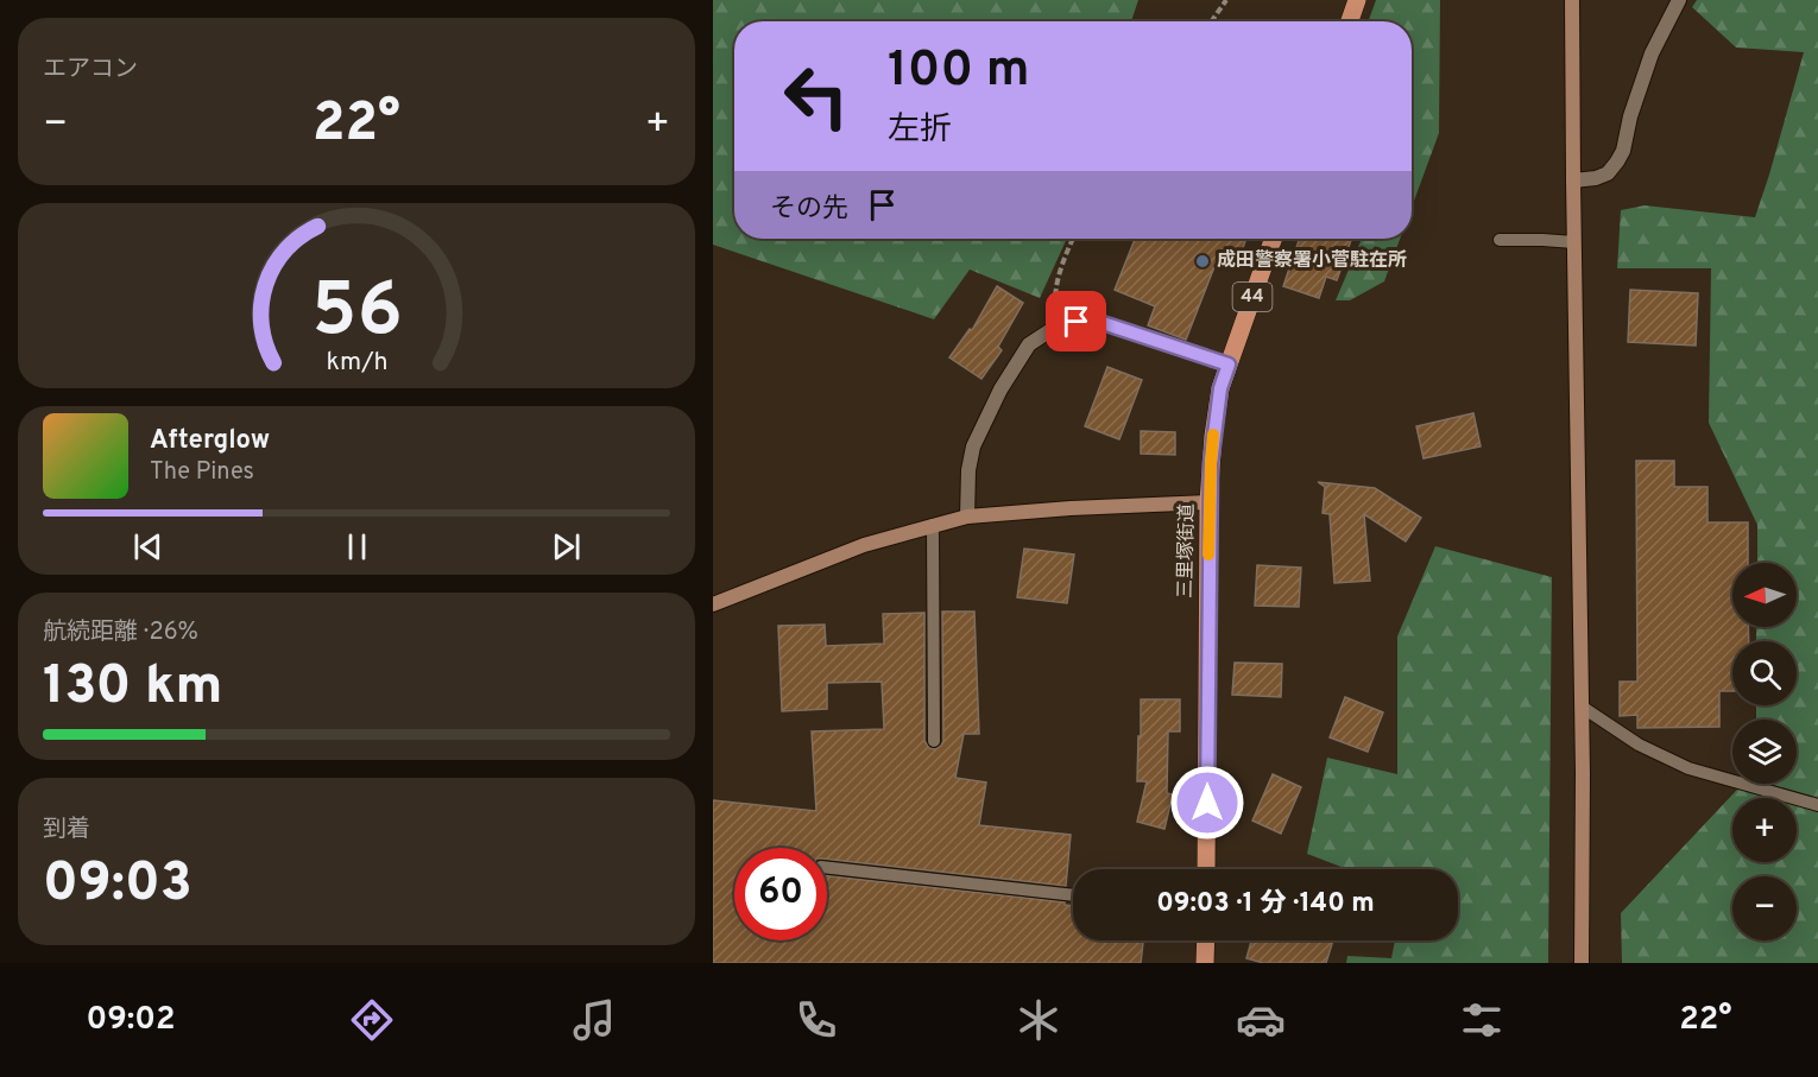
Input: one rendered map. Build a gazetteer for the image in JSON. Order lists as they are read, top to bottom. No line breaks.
{"streets":{"main road":["44","三里塚街道"]},"places":["成田警察署小菅駐在所"],"north":"left","page":{"tile":["エアコン",["航続距離 · 26%","130 km"],["到着","09:03"]],"turn":["100 m","左折"],"heat":["−","22°","+"],"then":"その先","song":["Afterglow","The Pines"],"map_buttons":["+","−"],"limit":"60","trip":"09:03 · 1 分 · 140 m","tabs":["09:02","22°"],"gauge":["56","km/h"]}}
